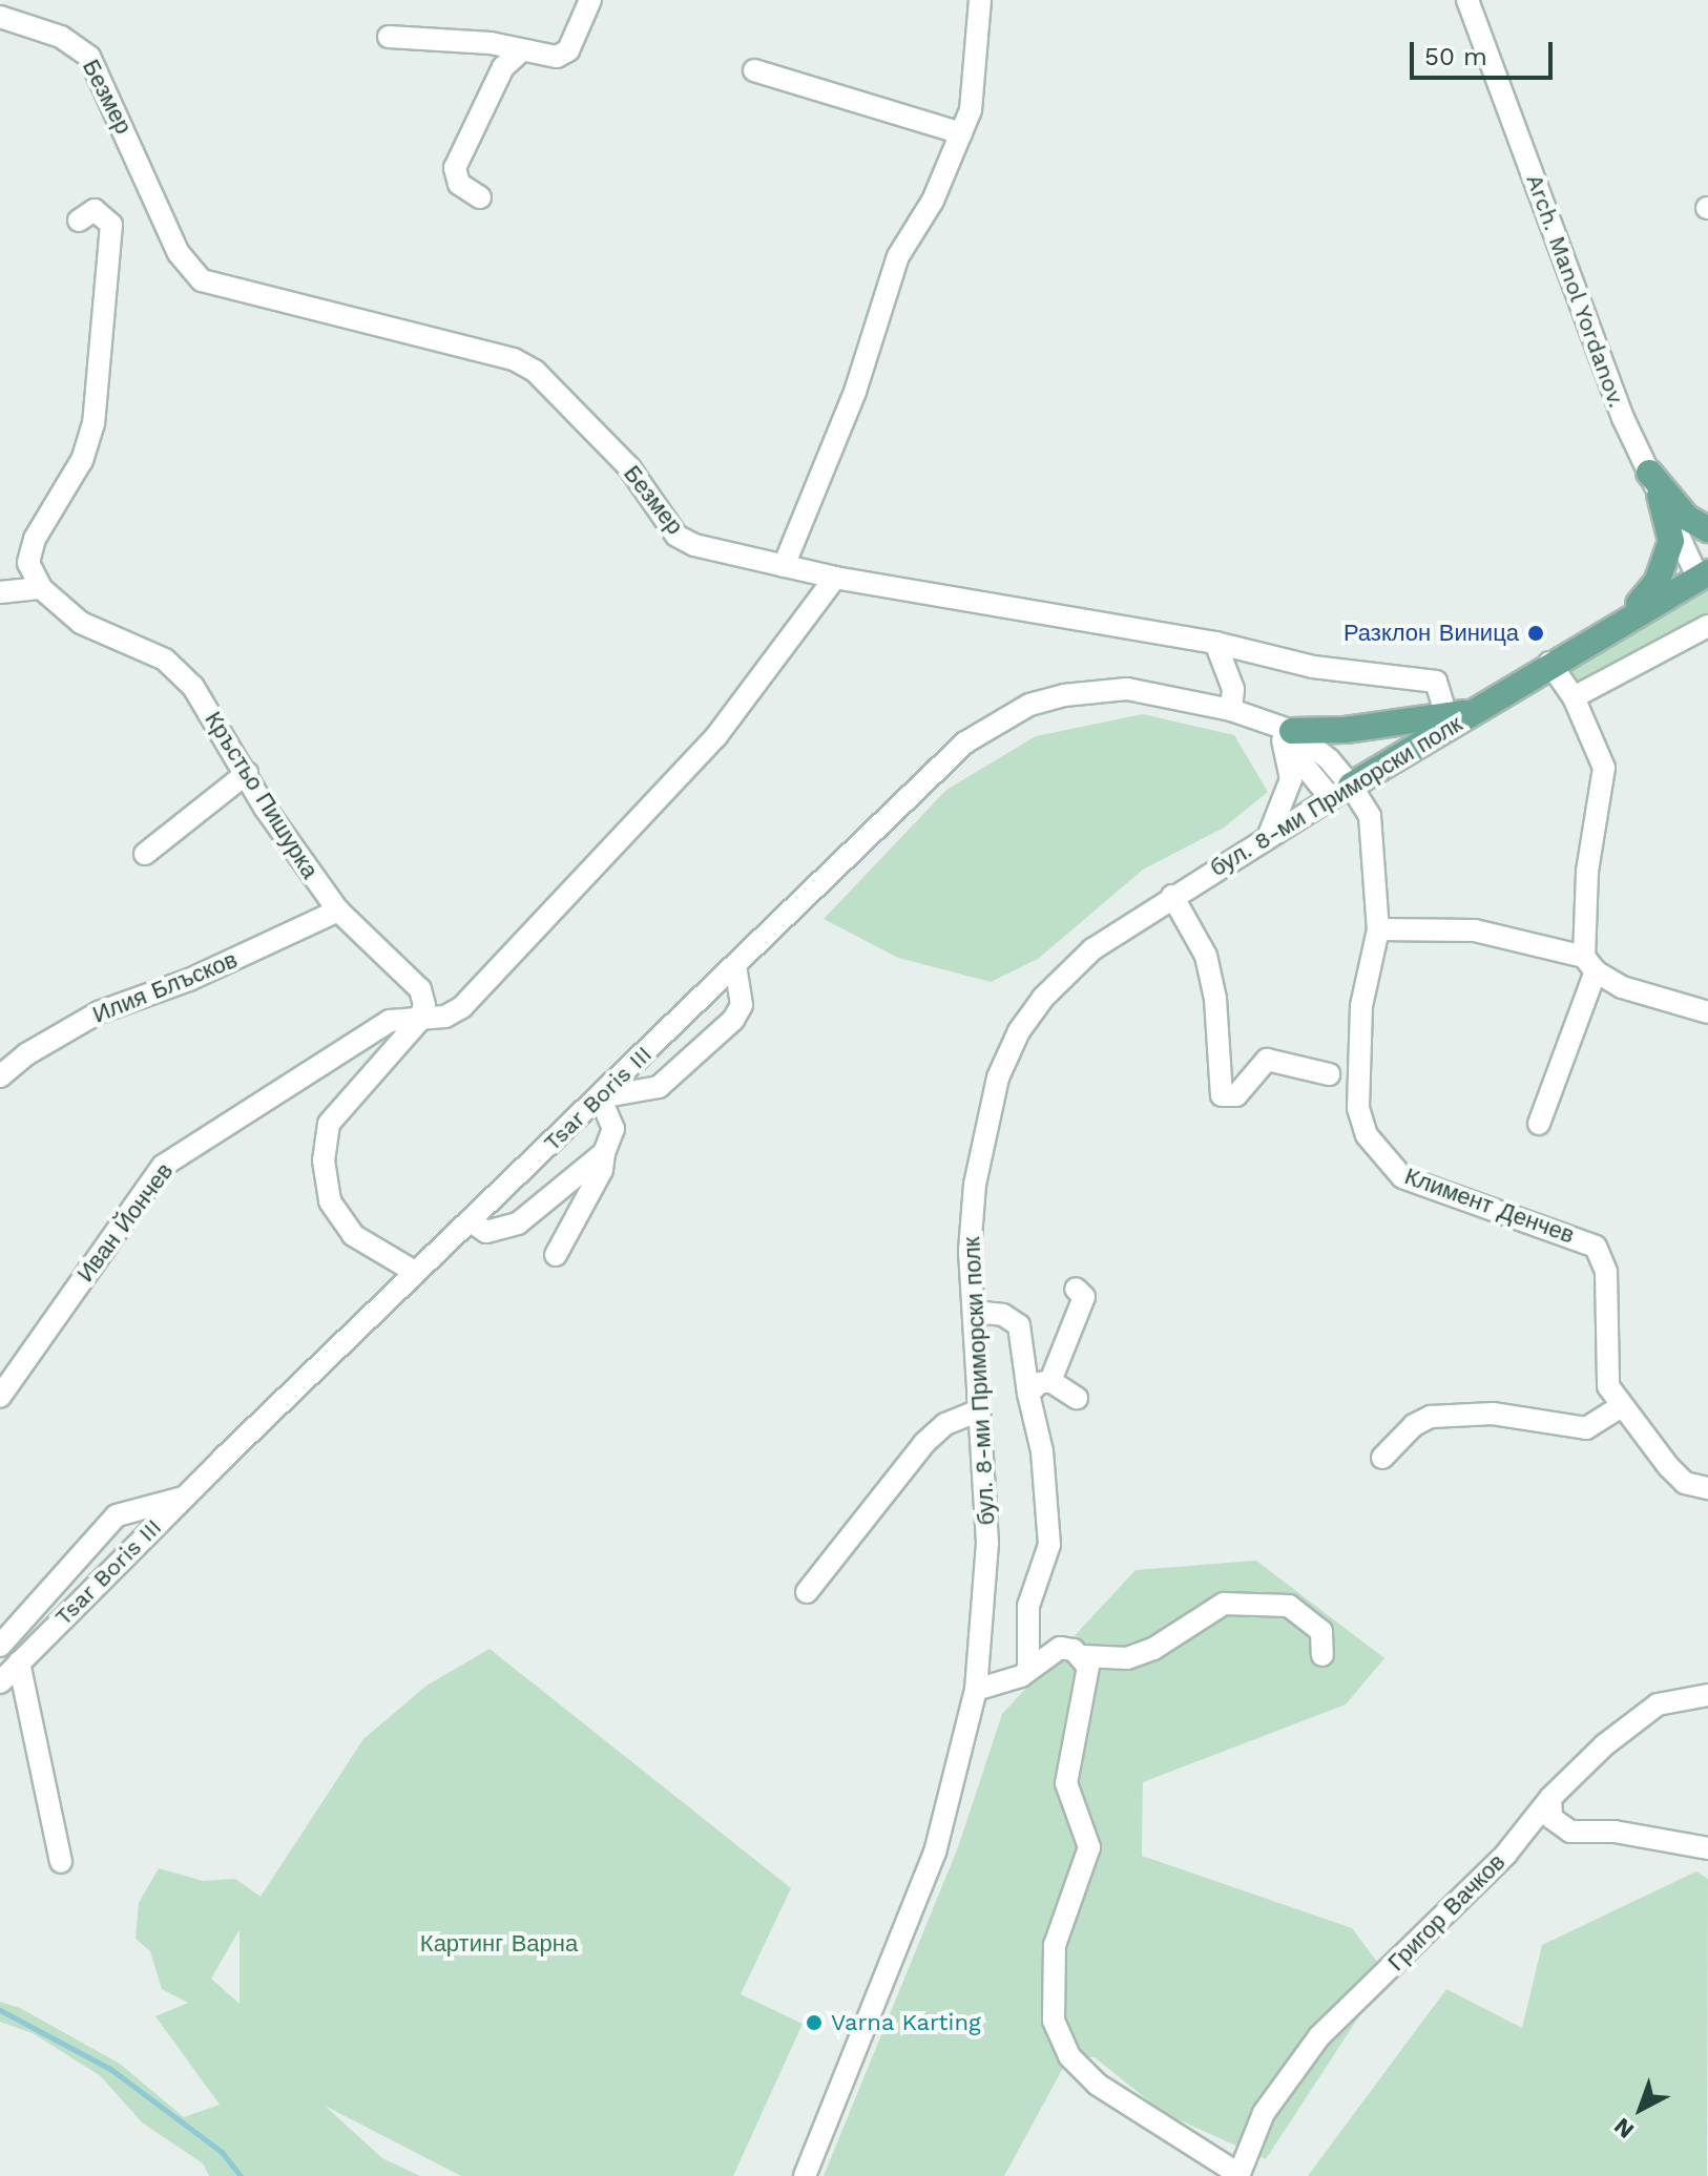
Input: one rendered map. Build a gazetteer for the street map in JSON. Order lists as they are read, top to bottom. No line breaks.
{"streets":{"main road":["бул. 8-ми Приморски полк"],"street":["Безмер","Arch. Manol Yordanov.","Кръстьо Пишурка","Илия Блъсков","Tsar Boris III","Климент Денчев","Иван Йончев","Григор Вачков"]},"crossings":[["Arch. Manol Yordanov.","бул. 8-ми Приморски полк"],["Кръстьо Пишурка","Илия Блъсков"],["Кръстьо Пишурка","Иван Йончев"],["бул. 8-ми Приморски полк","Tsar Boris III"],["бул. 8-ми Приморски полк","Климент Денчев"],["Tsar Boris III","Климент Денчев"]],"parks":["Картинг Варна"],"places":["Разклон Виница","Varna Karting"],"scale_bar":"50 m","north":"bottom left"}
